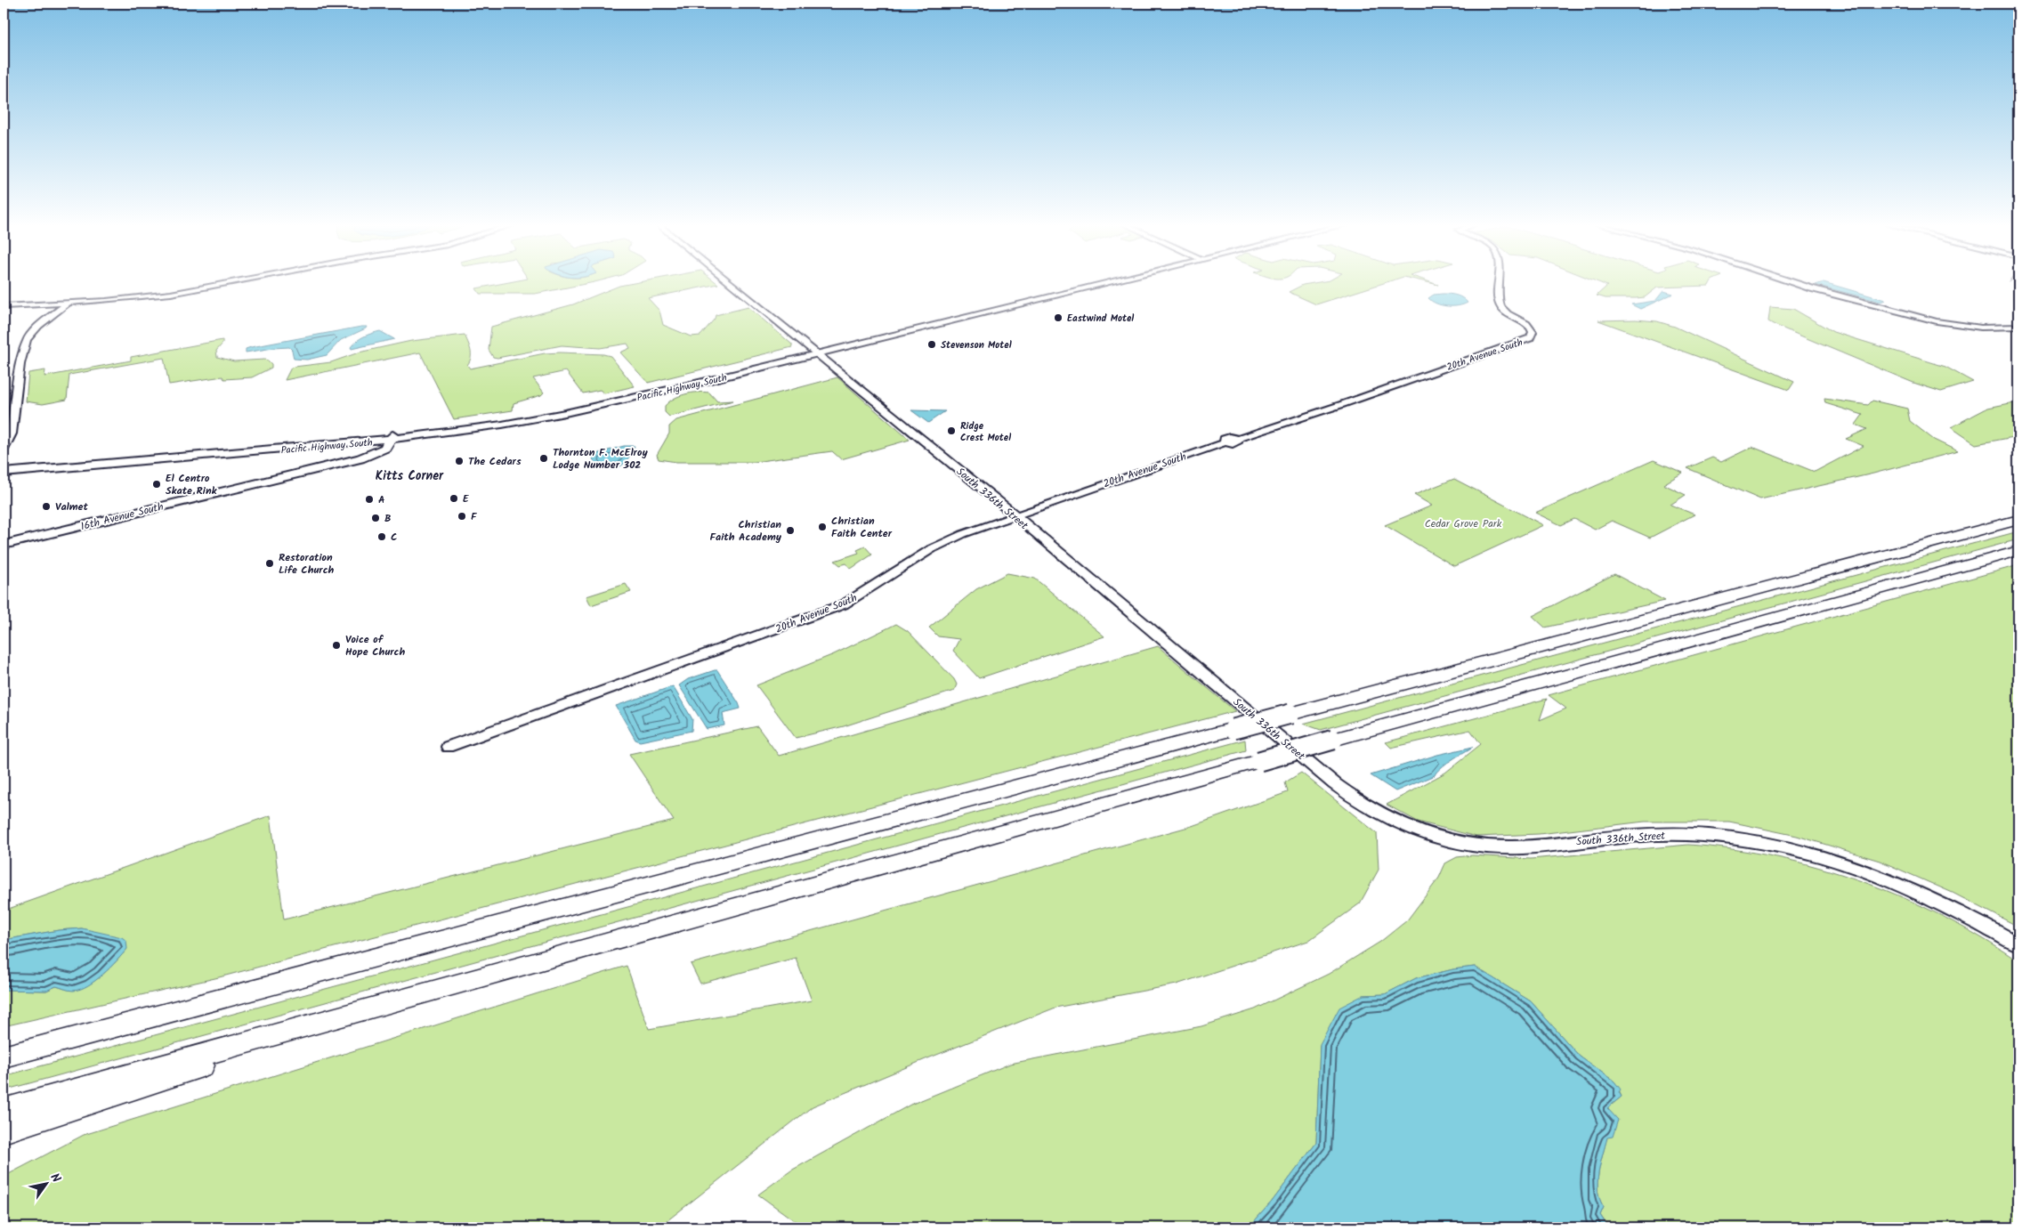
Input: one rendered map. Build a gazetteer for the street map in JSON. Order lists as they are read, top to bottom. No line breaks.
{"streets":{"main road":["Pacific Highway South","South 336th Street","16th Avenue South"],"street":["20th Avenue South"]},"crossings":[["20th Avenue South","South 336th Street"],["Pacific Highway South","South 336th Street"],["Pacific Highway South","16th Avenue South"]],"districts":["Kitts Corner"],"parks":["Cedar Grove Park"],"places":["Eastwind Motel","Stevenson Motel","Ridge Crest Motel","Thornton F. McElroy Lodge Number 302","The Cedars","El Centro Skate Rink","E","A","Valmet","F","B","Christian Faith Center","Christian Faith Academy","C","Restoration Life Church","Voice of Hope Church"],"north":"top right"}
